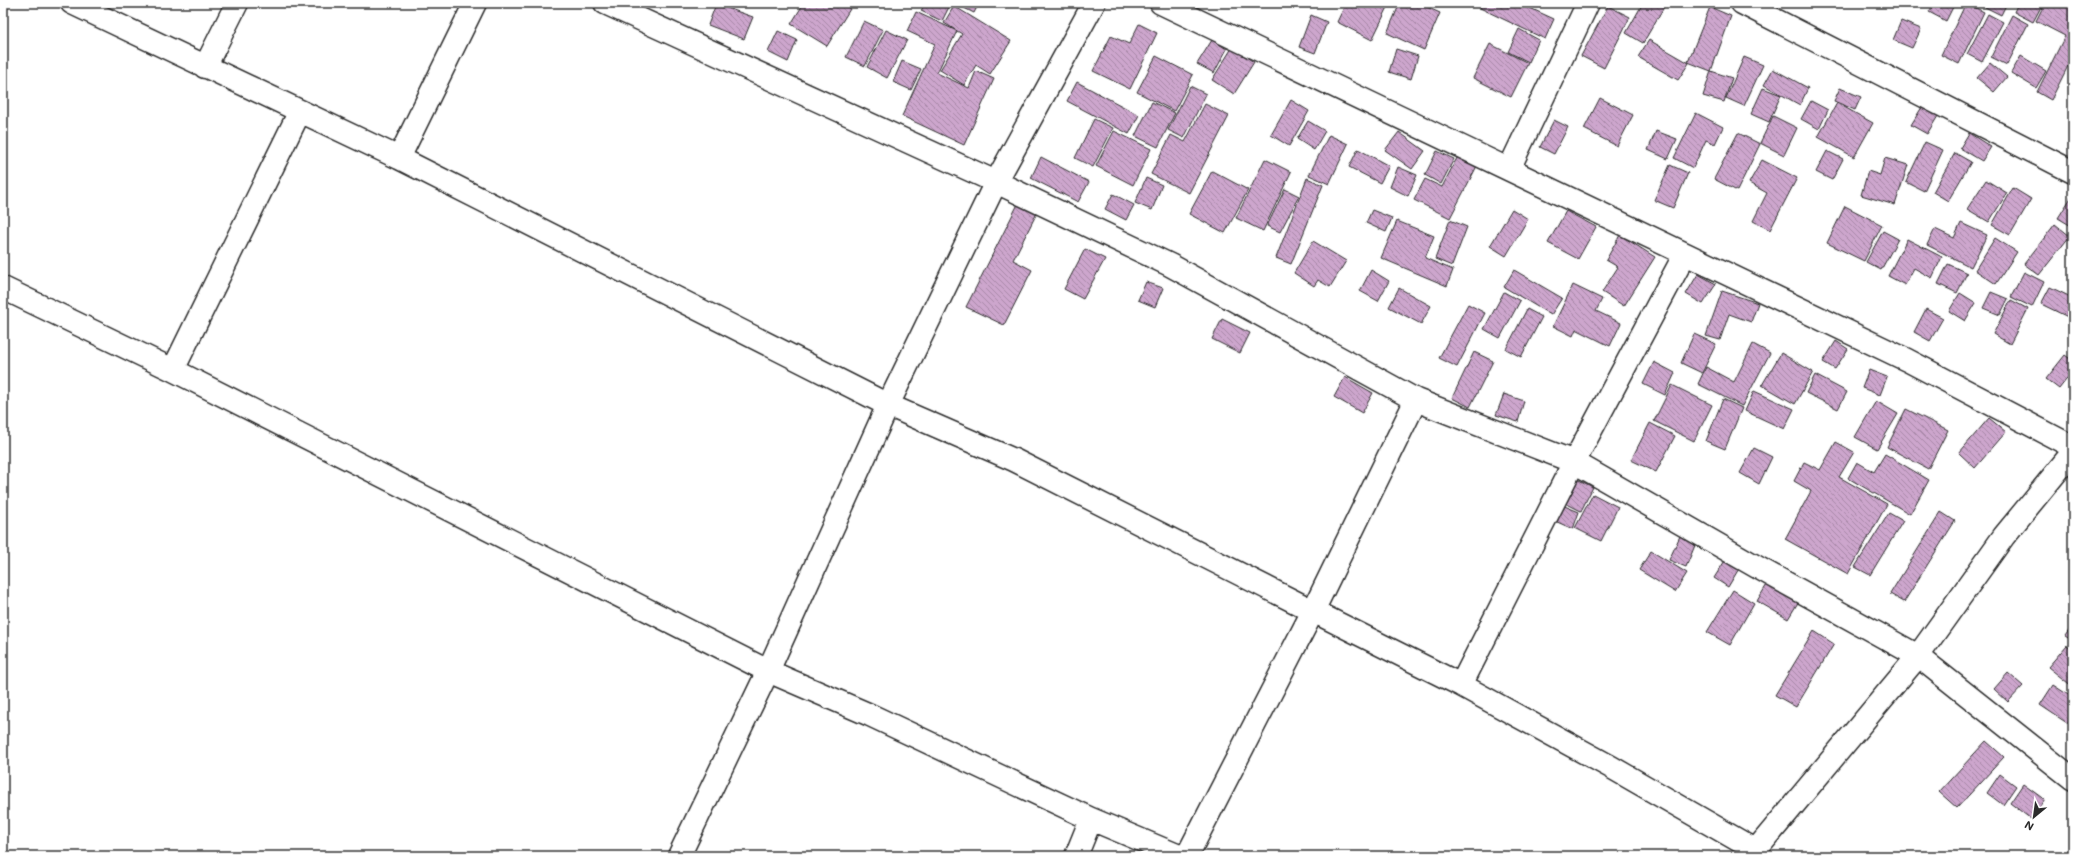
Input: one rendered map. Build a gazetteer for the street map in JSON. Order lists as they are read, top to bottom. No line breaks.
{"north":"bottom left"}
